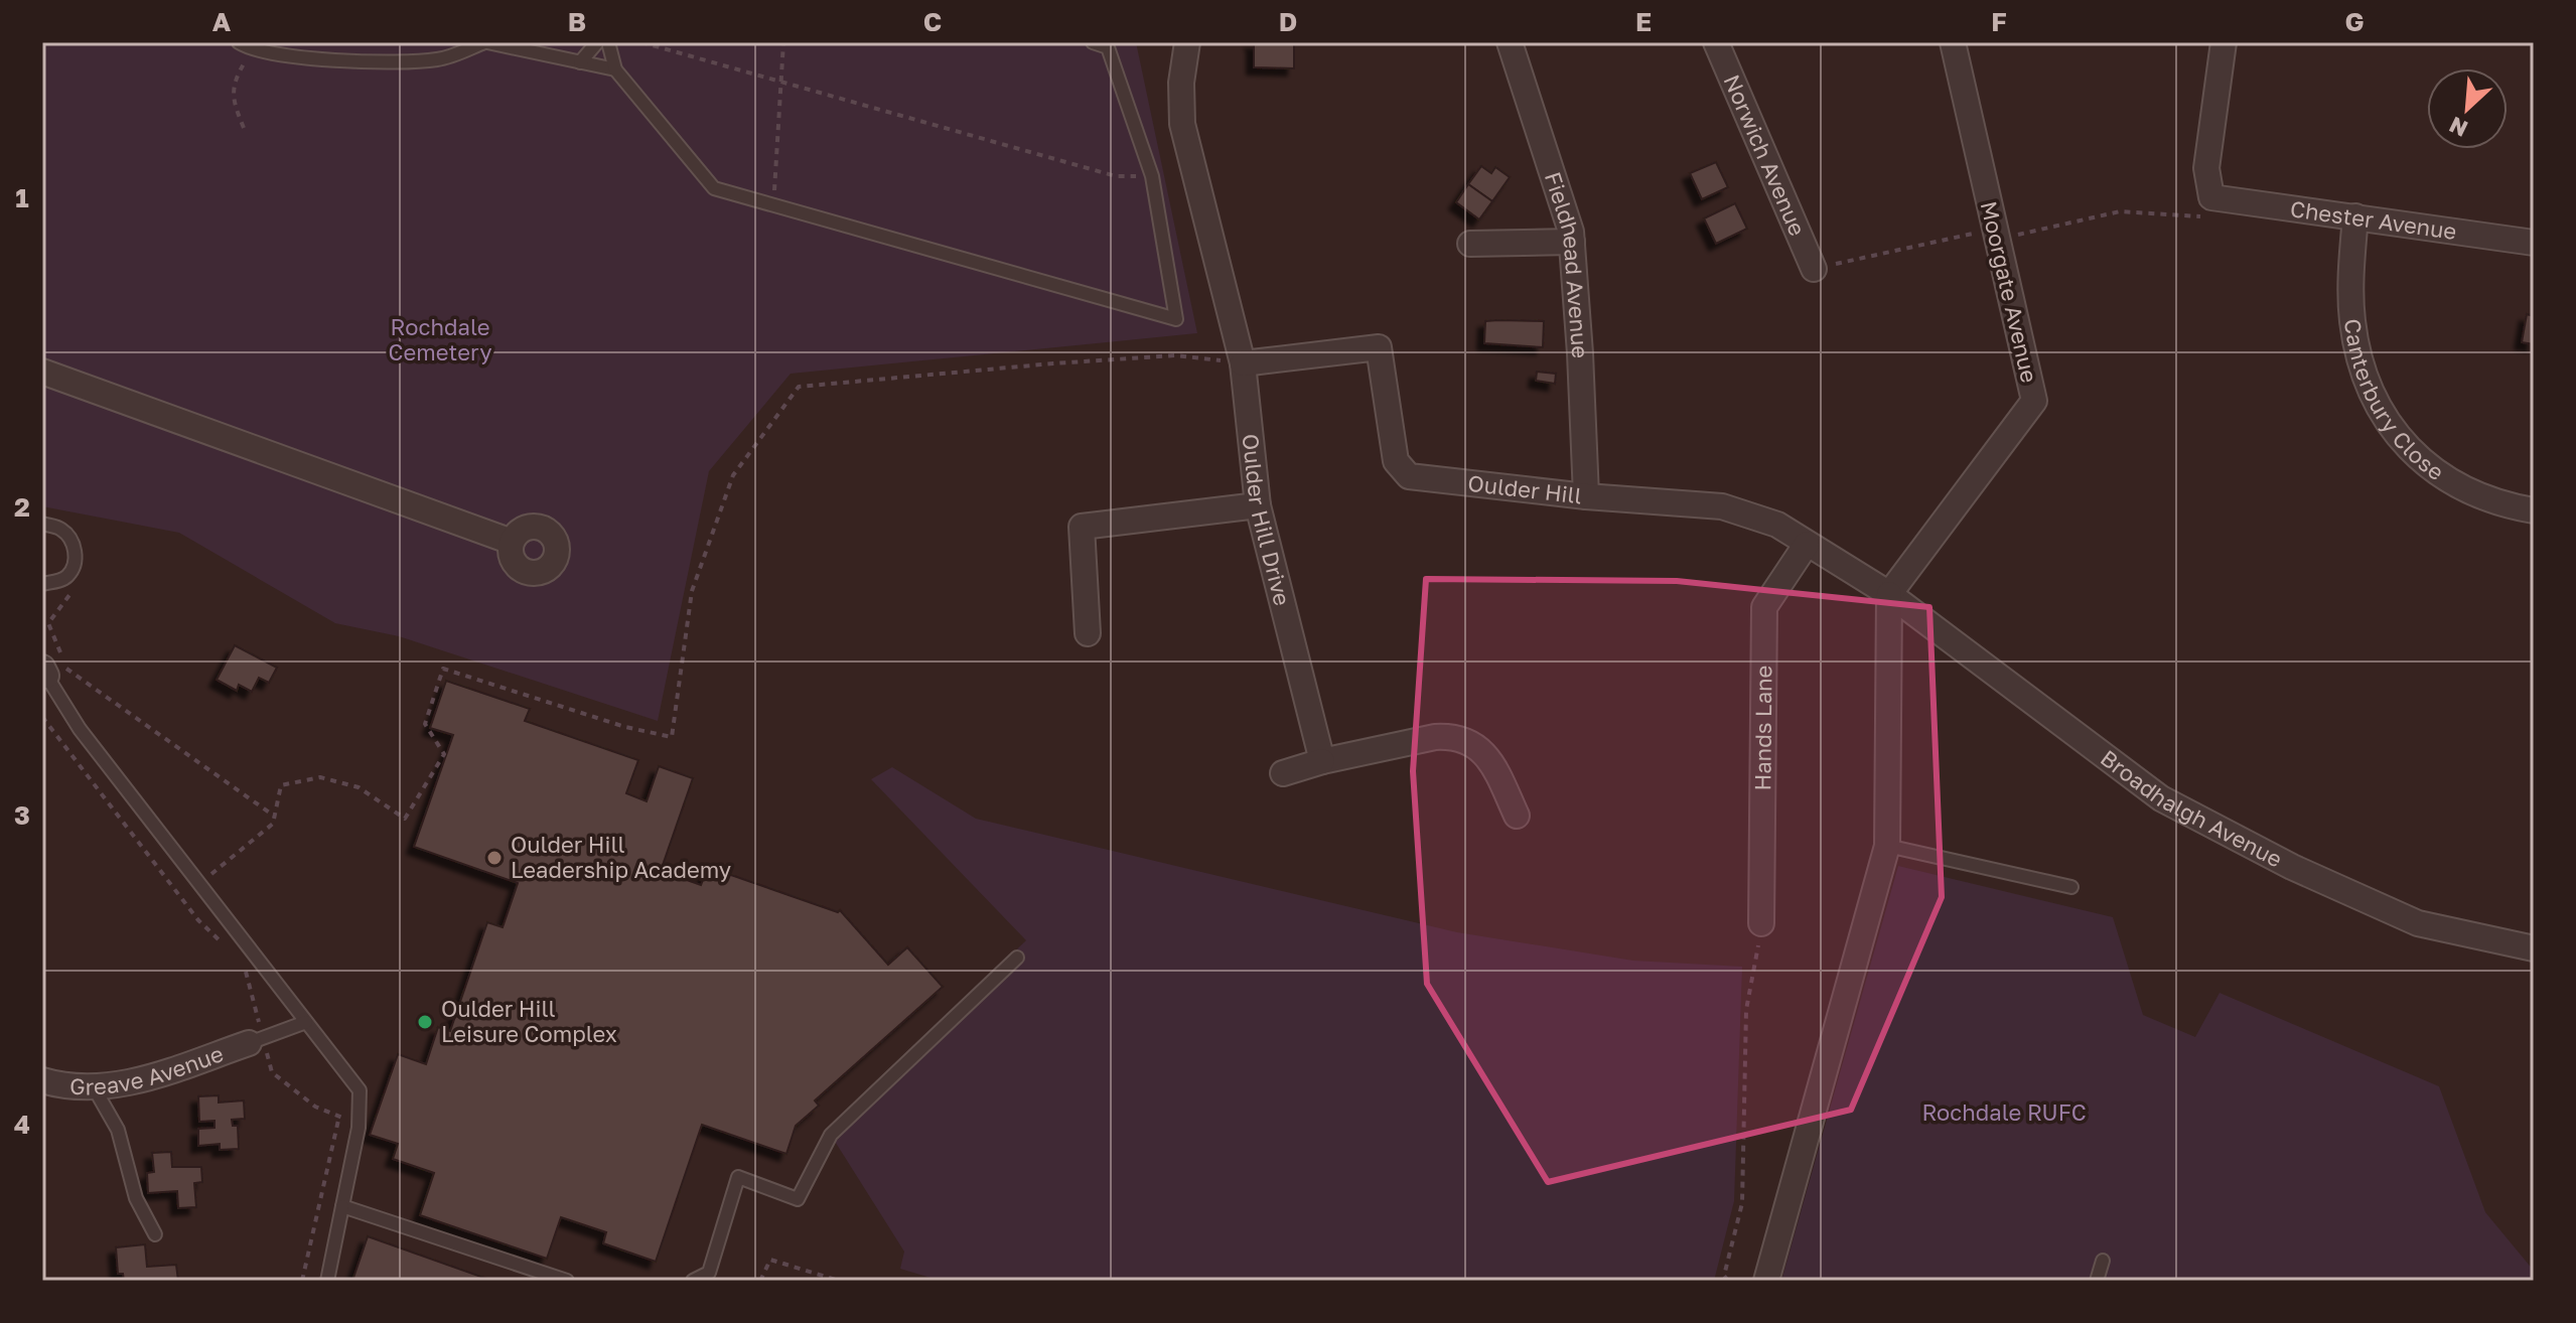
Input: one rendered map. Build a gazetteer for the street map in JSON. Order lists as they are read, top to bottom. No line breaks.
{"streets":{"street":["Norwich Avenue","Chester Avenue","Fieldhead Avenue","Moorgate Avenue","Canterbury Close","Oulder Hill","Oulder Hill Drive","Hands Lane","Broadhalgh Avenue","Greave Avenue"]},"crossings":[["Chester Avenue","Canterbury Close"],["Fieldhead Avenue","Oulder Hill"],["Moorgate Avenue","Oulder Hill"],["Moorgate Avenue","Broadhalgh Avenue"],["Oulder Hill","Oulder Hill Drive"],["Oulder Hill","Hands Lane"],["Oulder Hill","Broadhalgh Avenue"]],"parks":["Rochdale Cemetery","Rochdale RUFC"],"places":["Oulder Hill Leadership Academy","Oulder Hill Leisure Complex"],"north":"bottom left","grid":{"columns":["A","B","C","D","E","F","G"],"rows":["1","2","3","4"]}}
